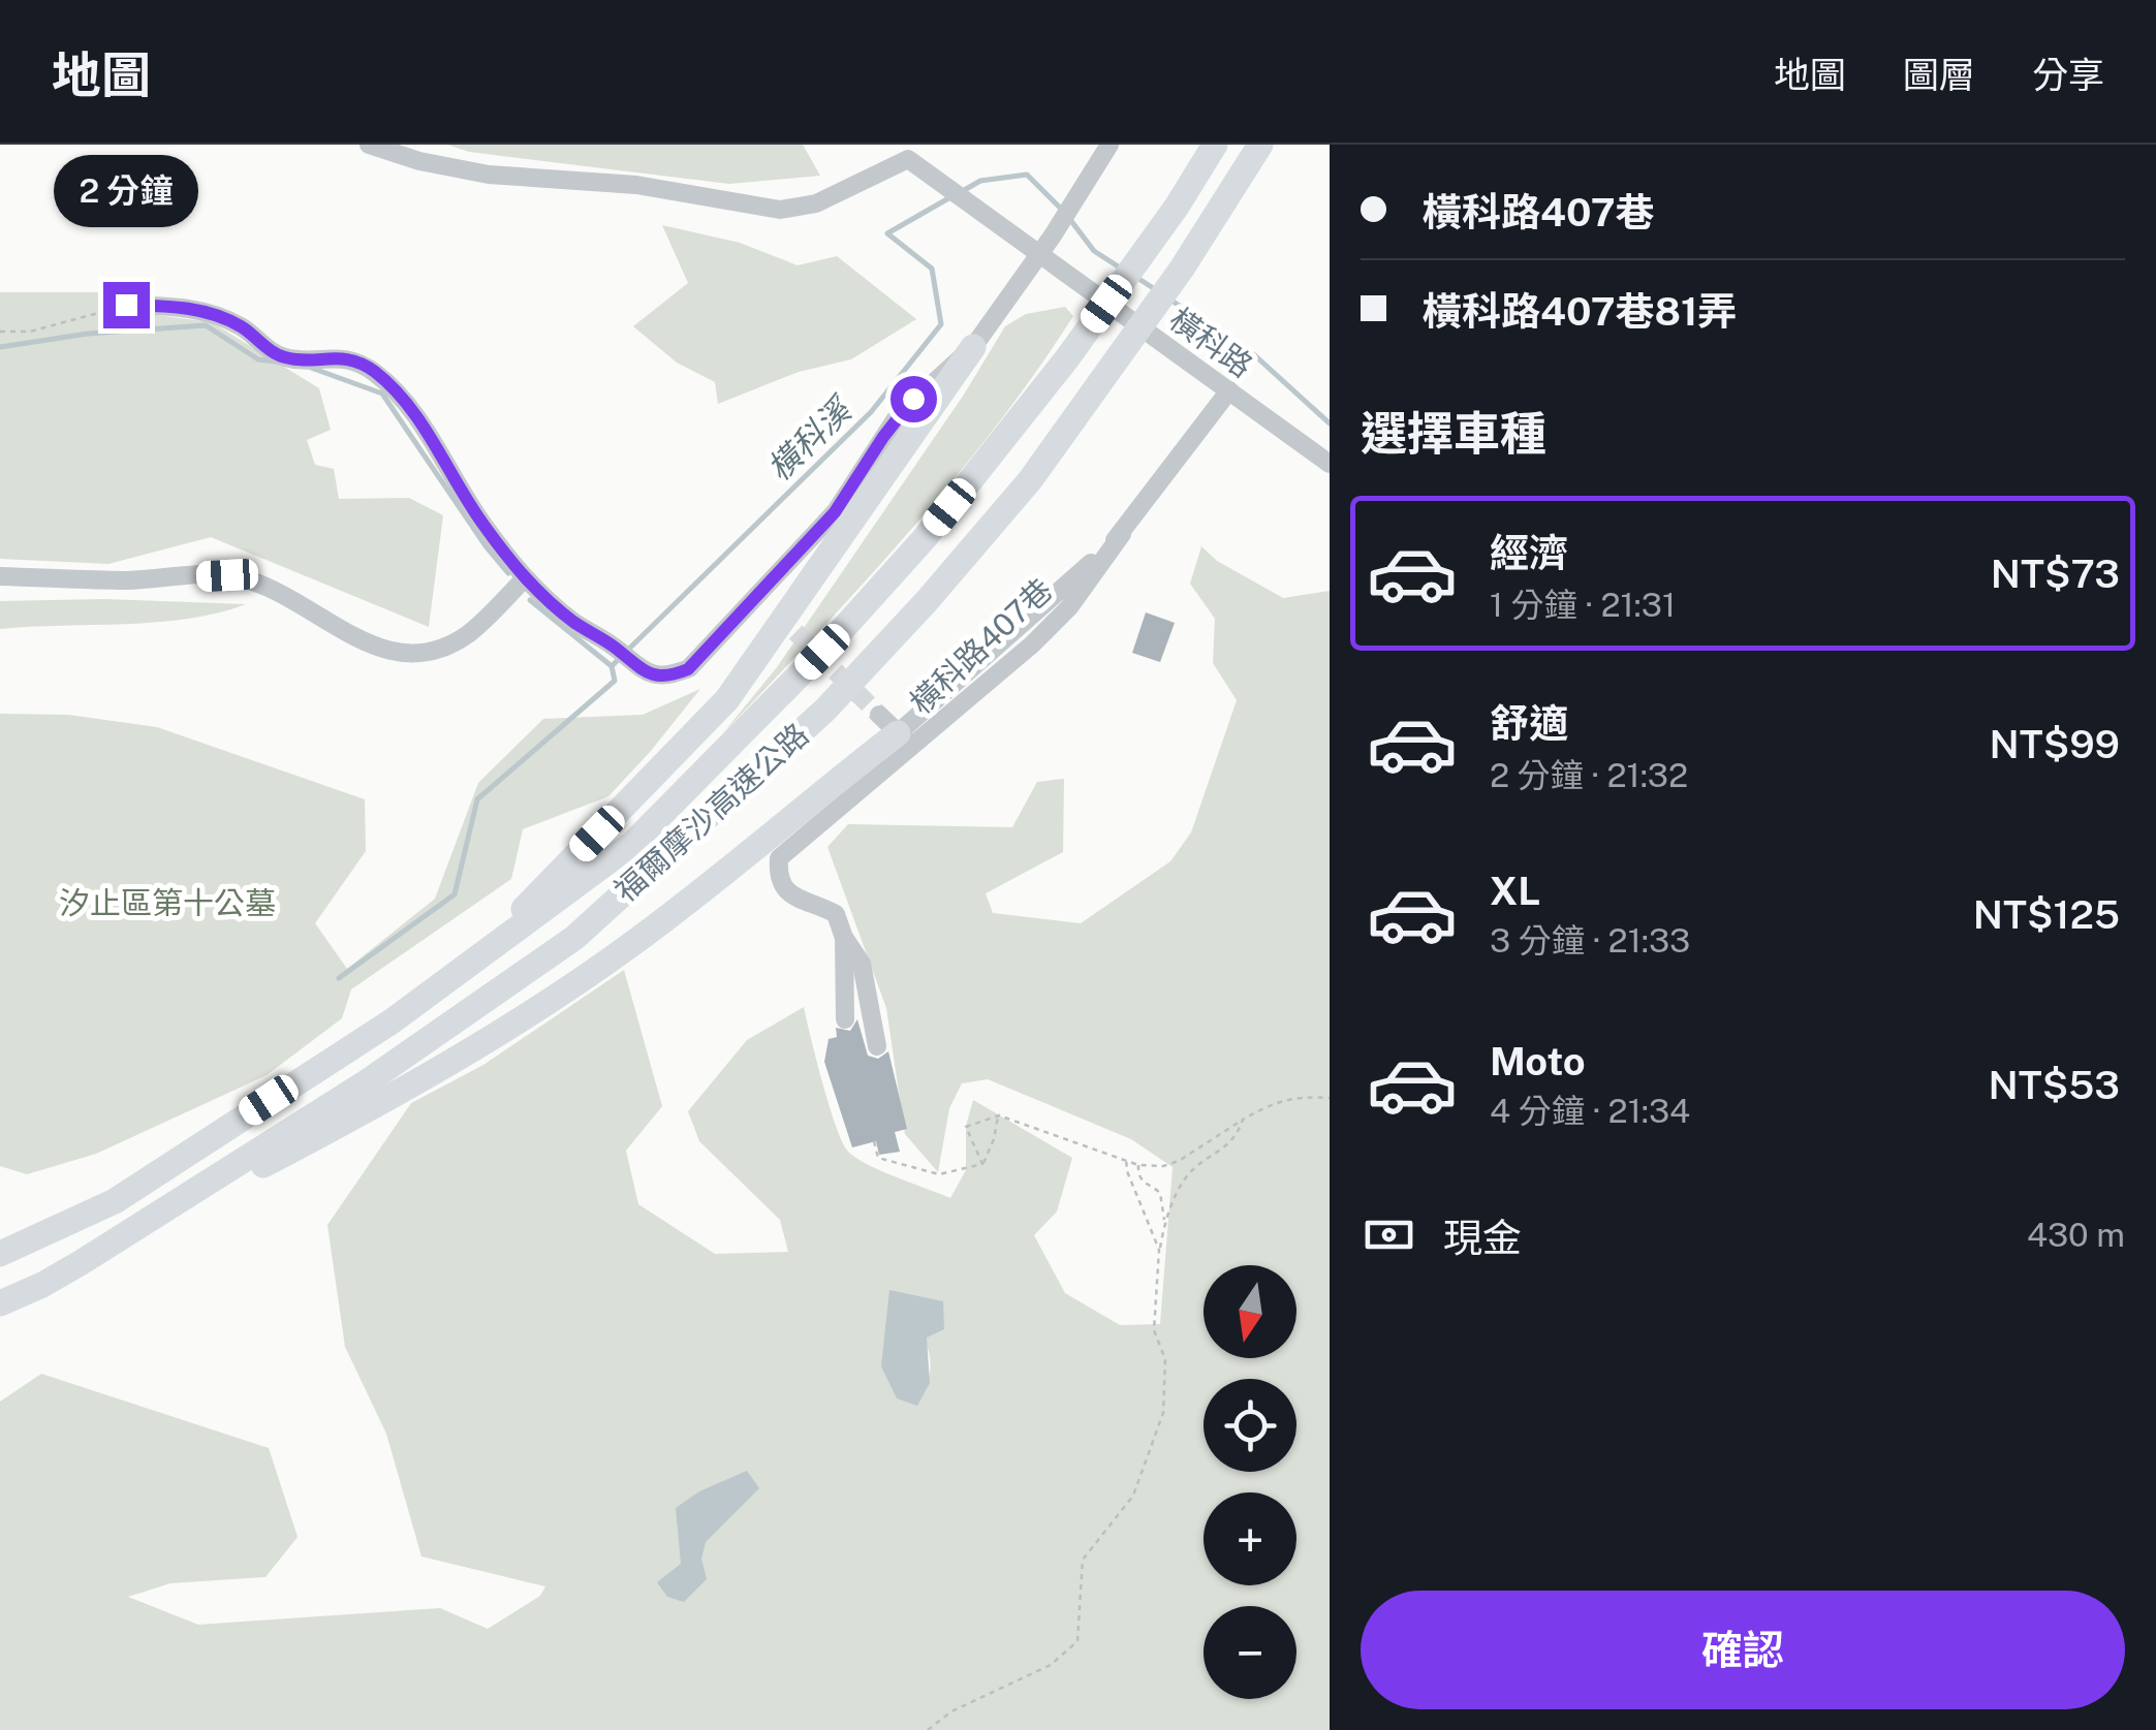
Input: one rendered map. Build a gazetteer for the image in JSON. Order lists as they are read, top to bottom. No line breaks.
{"streets":{"highway":["福爾摩沙高速公路"],"street":["橫科路"]},"water":["橫科溪"],"parks":["汐止區第十公墓"],"north":"bottom","page":{"header":"地圖","nav":["地圖","圖層","分享"],"banner":["橫科路407巷","橫科路407巷81弄"],"bubble":"2 分鐘","heading":"選擇車種","list":[{"name":"經濟","note":"1 分鐘 · 21:31","value":"NT$73"},{"name":"舒適","note":"2 分鐘 · 21:32","value":"NT$99"},{"name":"XL","note":"3 分鐘 · 21:33","value":"NT$125"},{"name":"Moto","note":"4 分鐘 · 21:34","value":"NT$53"}],"pay":["現金","430 m"],"map_buttons":["+","−"],"buttons":"確認"}}
